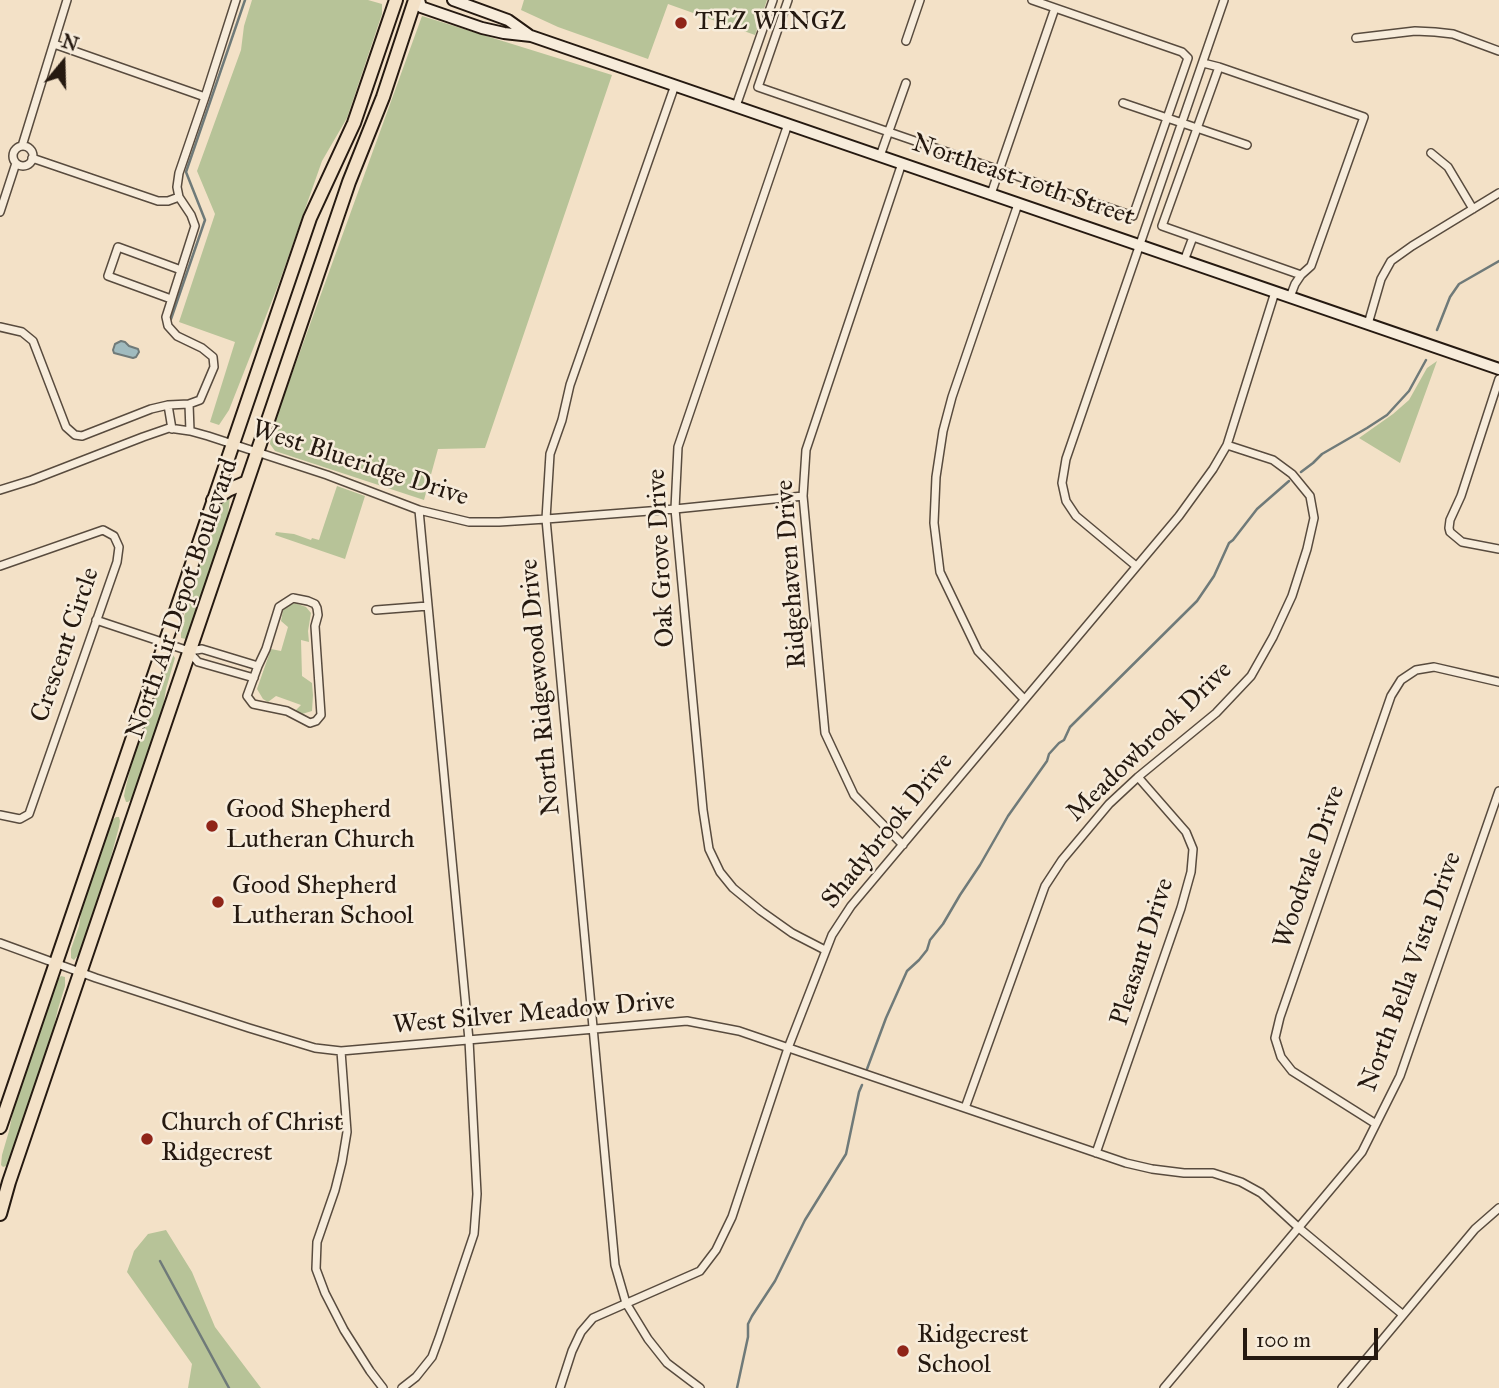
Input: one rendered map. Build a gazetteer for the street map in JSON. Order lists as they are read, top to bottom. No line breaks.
{"streets":{"main road":["Northeast 10th Street","North Air Depot Boulevard"],"street":["West Blueridge Drive","Oak Grove Drive","Ridgehaven Drive","Crescent Circle","North Ridgewood Drive","Meadowbrook Drive","Shadybrook Drive","Woodvale Drive","Pleasant Drive","North Bella Vista Drive","West Silver Meadow Drive"]},"crossings":[["Northeast 10th Street","Oak Grove Drive"],["Northeast 10th Street","Ridgehaven Drive"],["Northeast 10th Street","North Air Depot Boulevard"],["Northeast 10th Street","North Ridgewood Drive"],["Northeast 10th Street","Shadybrook Drive"],["West Blueridge Drive","Oak Grove Drive"],["West Blueridge Drive","Ridgehaven Drive"],["West Blueridge Drive","North Air Depot Boulevard"],["West Blueridge Drive","North Ridgewood Drive"],["Oak Grove Drive","Shadybrook Drive"],["Ridgehaven Drive","Shadybrook Drive"],["North Air Depot Boulevard","West Silver Meadow Drive"],["North Ridgewood Drive","Shadybrook Drive"],["North Ridgewood Drive","West Silver Meadow Drive"],["Meadowbrook Drive","Shadybrook Drive"],["Meadowbrook Drive","Pleasant Drive"],["Meadowbrook Drive","West Silver Meadow Drive"],["Shadybrook Drive","West Silver Meadow Drive"],["Woodvale Drive","North Bella Vista Drive"],["Pleasant Drive","West Silver Meadow Drive"],["North Bella Vista Drive","West Silver Meadow Drive"]],"places":["TEZ WINGZ","Good Shepherd Lutheran Church","Good Shepherd Lutheran School","Church of Christ Ridgecrest","Ridgecrest School"],"scale_bar":"100 m","north":"top"}
